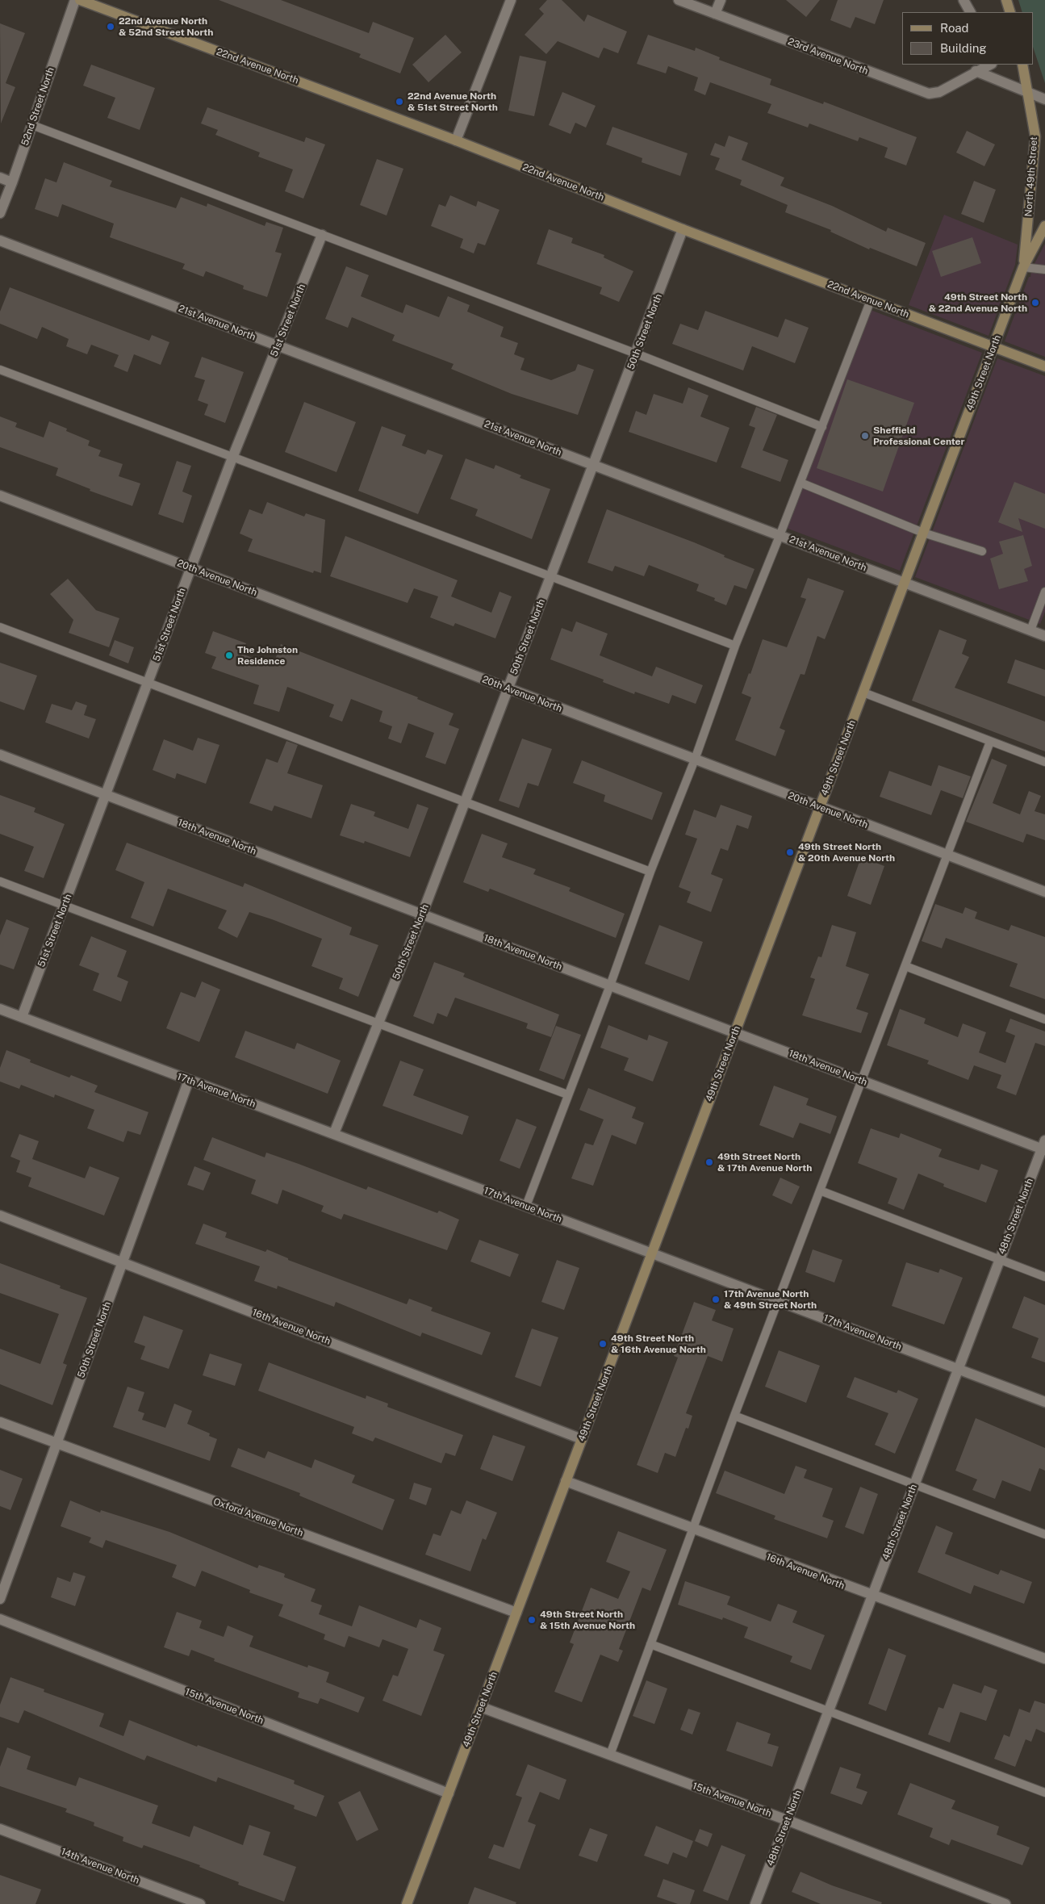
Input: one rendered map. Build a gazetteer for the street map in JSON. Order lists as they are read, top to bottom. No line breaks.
{"streets":{"main road":["22nd Avenue North","North 49th Street","49th Street North"],"street":["23rd Avenue North","52nd Street North","51st Street North","21st Avenue North","50th Street North","20th Avenue North","18th Avenue North","17th Avenue North","48th Street North","16th Avenue North","Oxford Avenue North","15th Avenue North","14th Avenue North"]},"crossings":[["22nd Avenue North","50th Street North"],["22nd Avenue North","49th Street North"],["North 49th Street","49th Street North"],["51st Street North","21st Avenue North"],["51st Street North","20th Avenue North"],["51st Street North","18th Avenue North"],["51st Street North","17th Avenue North"],["21st Avenue North","50th Street North"],["21st Avenue North","49th Street North"],["50th Street North","20th Avenue North"],["50th Street North","18th Avenue North"],["50th Street North","17th Avenue North"],["50th Street North","16th Avenue North"],["50th Street North","Oxford Avenue North"],["49th Street North","20th Avenue North"],["49th Street North","18th Avenue North"],["49th Street North","17th Avenue North"],["49th Street North","16th Avenue North"],["49th Street North","Oxford Avenue North"],["49th Street North","15th Avenue North"],["18th Avenue North","48th Street North"],["17th Avenue North","48th Street North"],["48th Street North","16th Avenue North"],["48th Street North","15th Avenue North"]],"places":["22nd Avenue North & 52nd Street North","22nd Avenue North & 51st Street North","49th Street North & 22nd Avenue North","Sheffield Professional Center","The Johnston Residence","49th Street North & 20th Avenue North","49th Street North & 17th Avenue North","17th Avenue North & 49th Street North","49th Street North & 16th Avenue North","49th Street North & 15th Avenue North"],"legend":["Road","Building"]}
